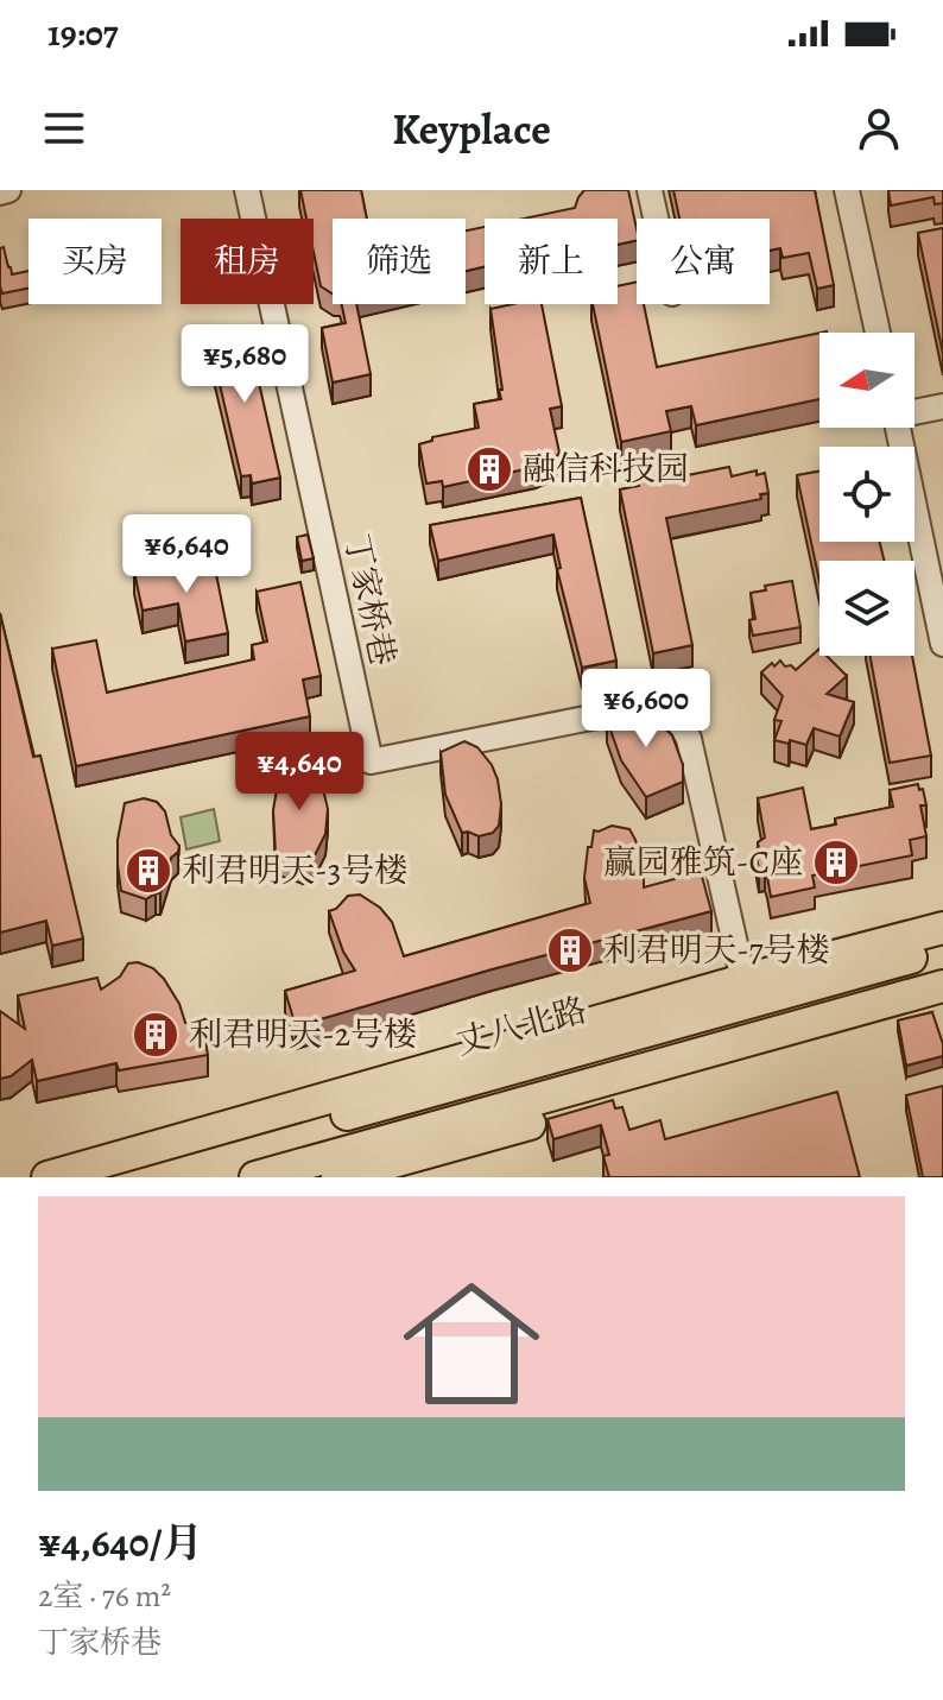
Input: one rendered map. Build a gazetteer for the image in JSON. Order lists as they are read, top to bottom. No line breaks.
{"streets":{"main road":["丈八北路"],"street":["丁家桥巷"]},"crossings":[["丁家桥巷","丈八北路"]],"places":{"building":["融信科技园","赢园雅筑-C座","利君明天-3号楼","利君明天-7号楼","利君明天-2号楼"]},"north":"left","page":{"status":"19:07","header":"Keyplace","chip":["买房","租房","筛选","新上","公寓"],"price":["¥5,680","¥6,640","¥6,600","¥4,640"],"list":[{"name":"¥4,640/月","note":"2室 · 76 m² · 丁家桥巷"}]}}
